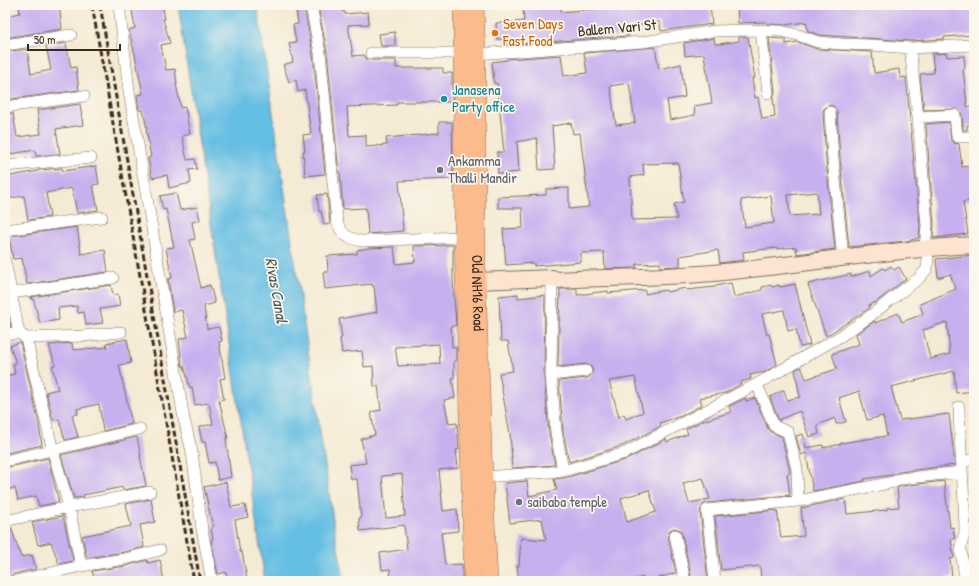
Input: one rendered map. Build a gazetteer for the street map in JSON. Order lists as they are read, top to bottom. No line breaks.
{"streets":{"main road":["Old NH16 Road"],"street":["Ballem Vari St"]},"crossings":[["Ballem Vari St","Old NH16 Road"]],"water":["Rivas Canal"],"places":["Seven Days Fast Food","Janasena Party office","Ankamma Thalli Mandir","saibaba temple"],"scale_bar":"50 m"}
